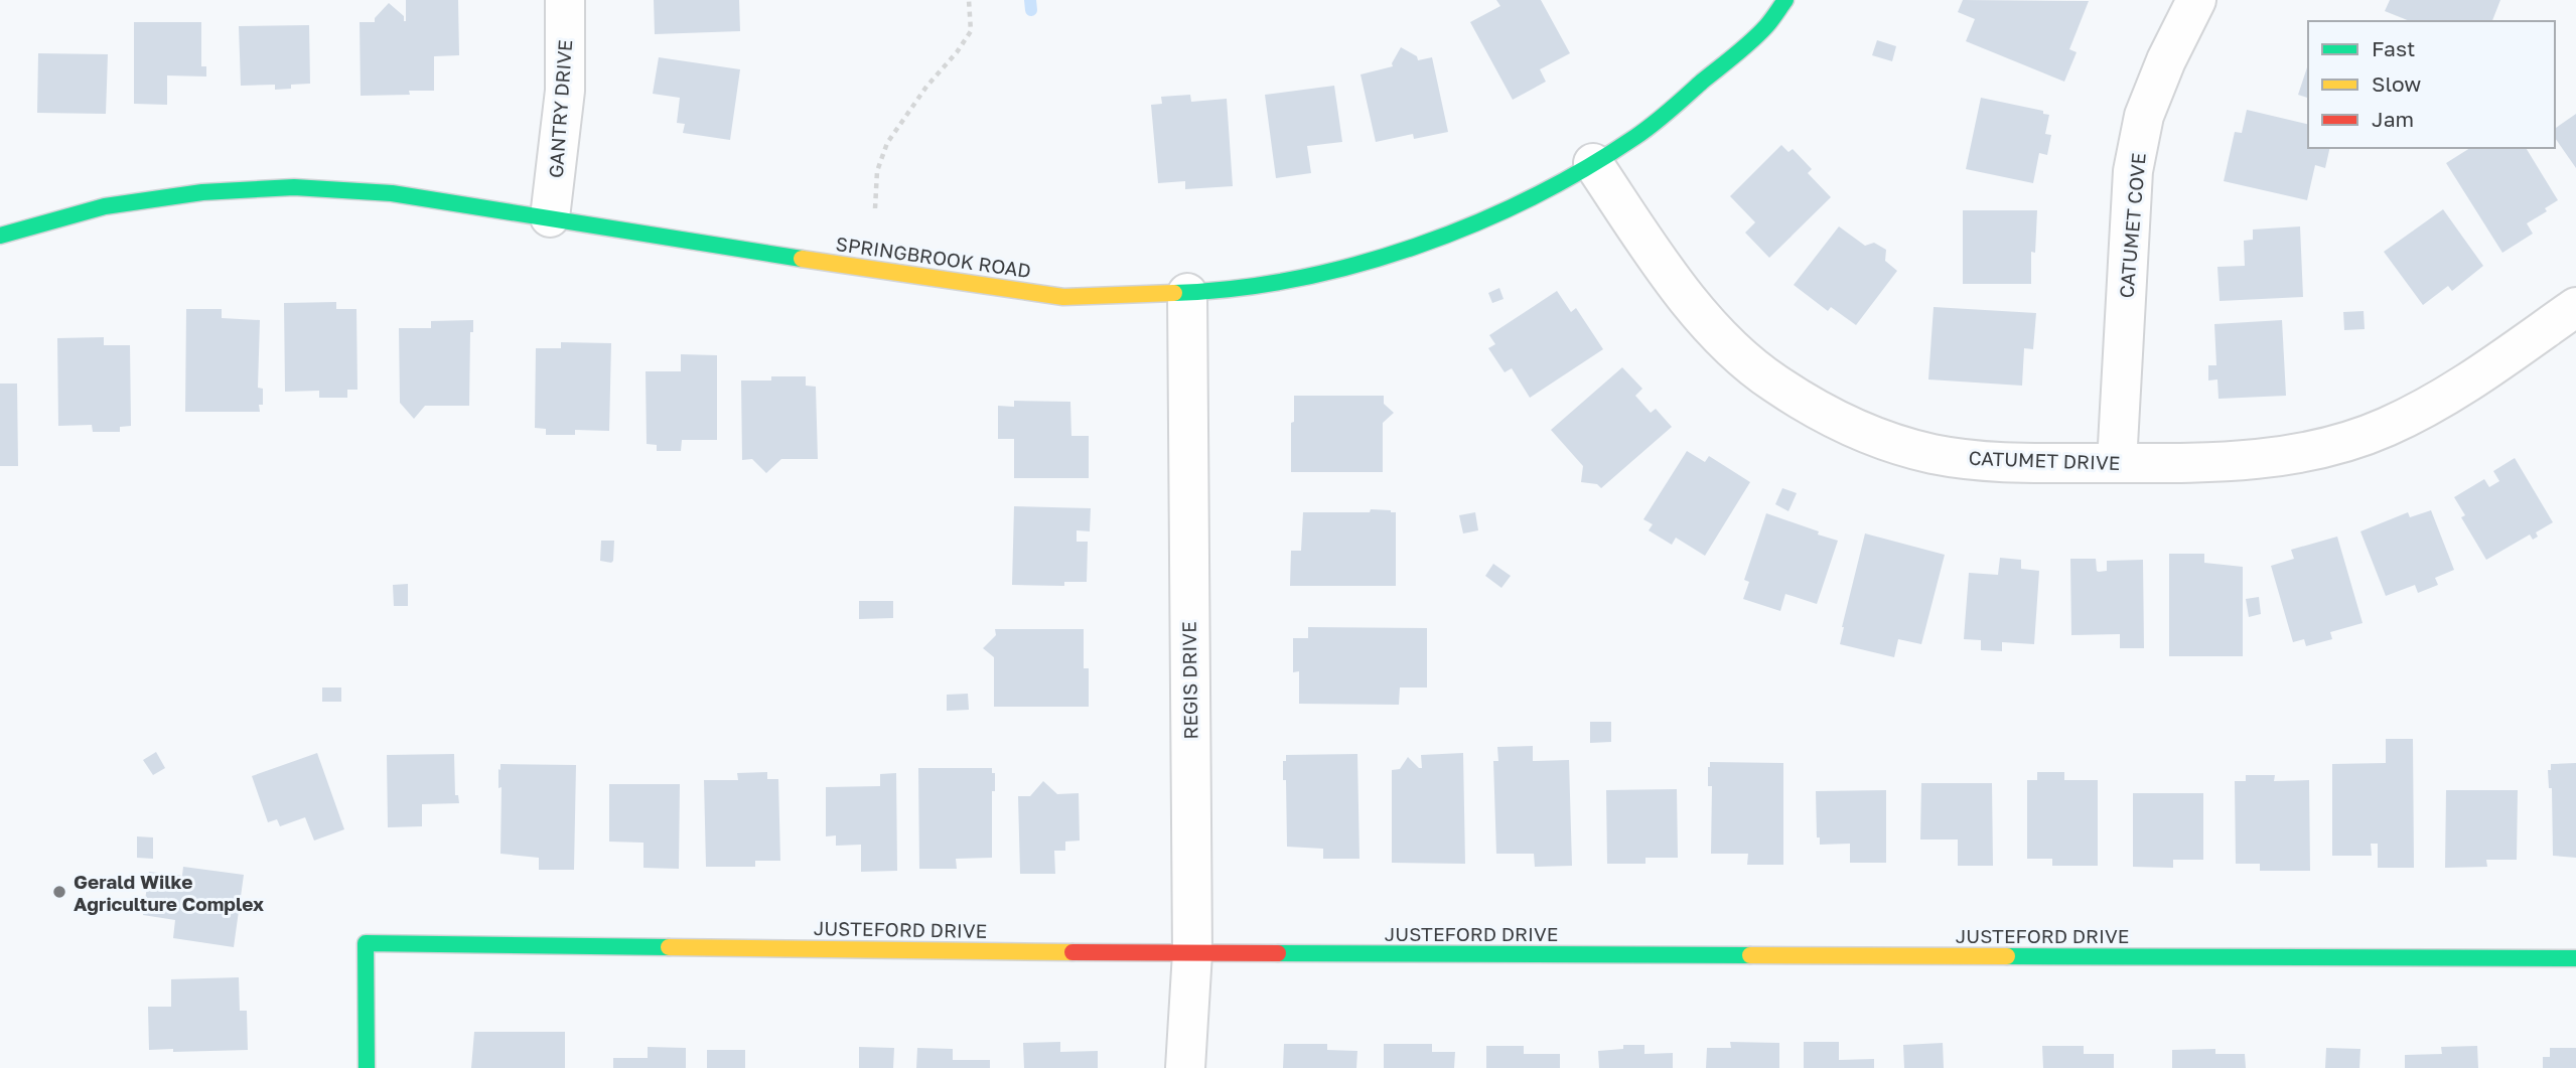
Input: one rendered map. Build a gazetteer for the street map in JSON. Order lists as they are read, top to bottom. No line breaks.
{"streets":{"street":["GANTRY DRIVE","CATUMET COVE","SPRINGBROOK ROAD","CATUMET DRIVE","REGIS DRIVE","JUSTEFORD DRIVE"]},"crossings":[["GANTRY DRIVE","SPRINGBROOK ROAD"],["CATUMET COVE","CATUMET DRIVE"],["SPRINGBROOK ROAD","CATUMET DRIVE"],["SPRINGBROOK ROAD","REGIS DRIVE"],["REGIS DRIVE","JUSTEFORD DRIVE"]],"places":["Gerald Wilke Agriculture Complex"],"legend":["Fast","Slow","Jam"]}
